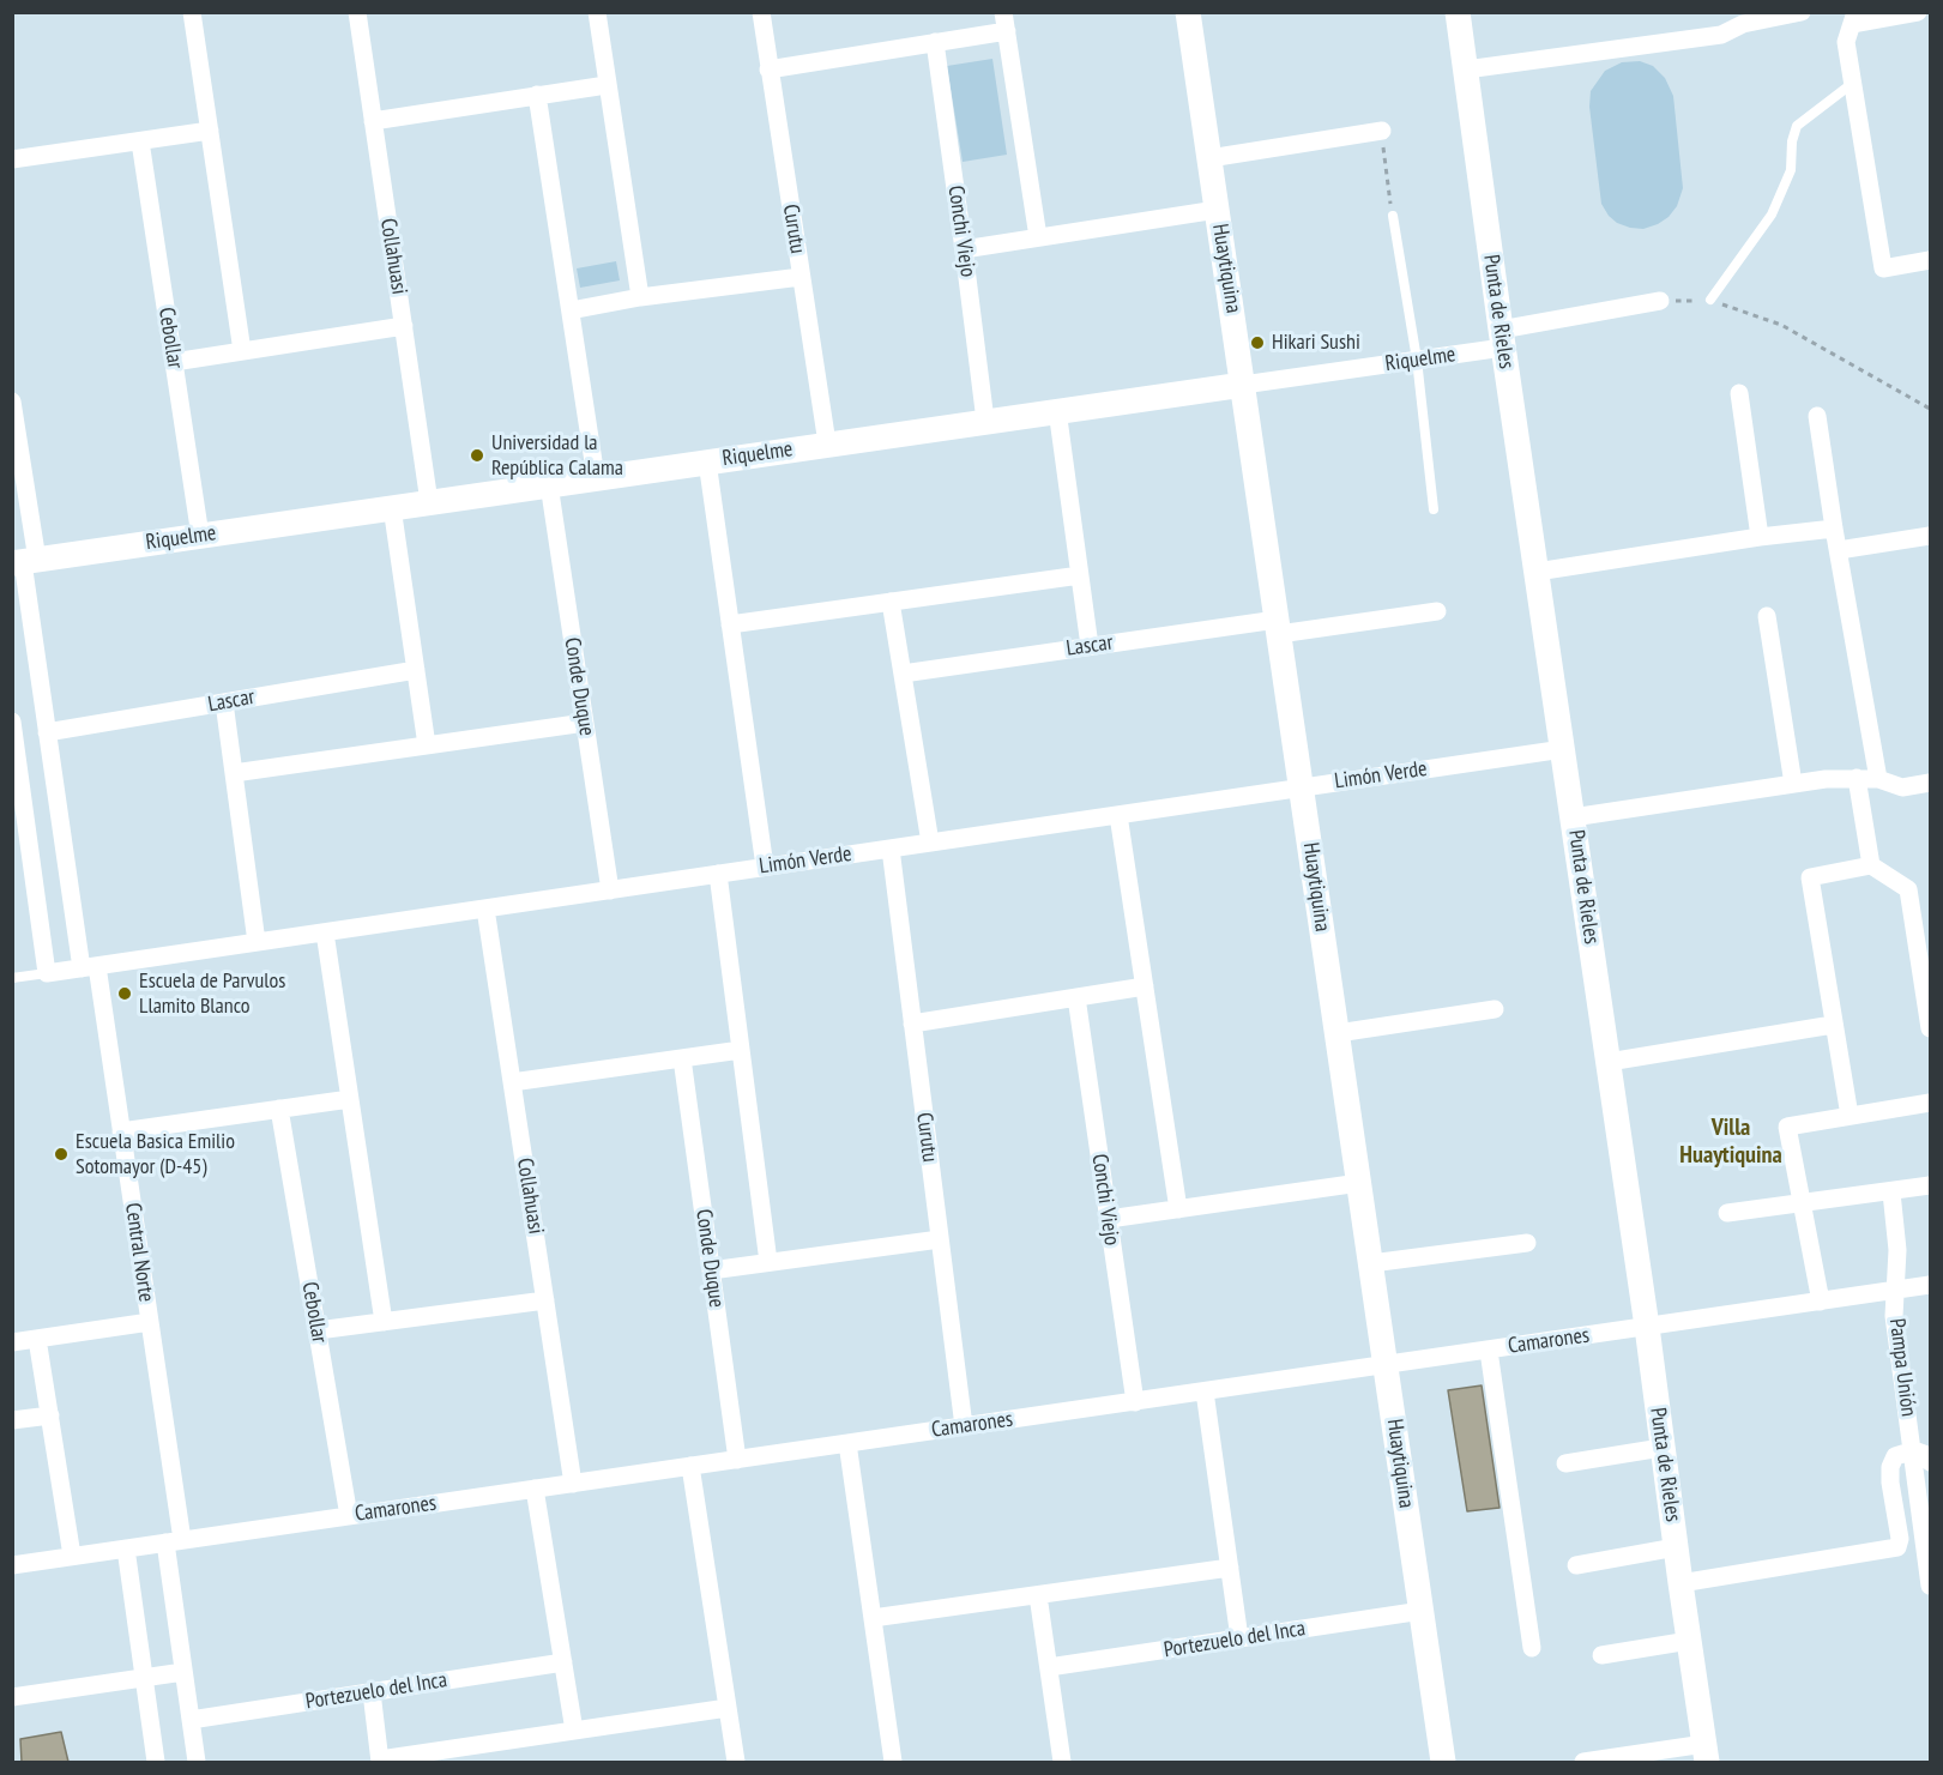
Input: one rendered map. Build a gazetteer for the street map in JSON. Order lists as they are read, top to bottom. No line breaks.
{"streets":{"street":["Curutu","Conchi Viejo","Collahuasi","Huaytiquina","Punta de Rieles","Cebollar","Riquelme","Lascar","Conde Duque","Limón Verde","Central Norte","Camarones","Pampa Unión","Portezuelo del Inca"]},"crossings":[["Curutu","Riquelme"],["Curutu","Limón Verde"],["Curutu","Camarones"],["Conchi Viejo","Riquelme"],["Conchi Viejo","Camarones"],["Collahuasi","Riquelme"],["Collahuasi","Limón Verde"],["Collahuasi","Camarones"],["Huaytiquina","Riquelme"],["Huaytiquina","Lascar"],["Huaytiquina","Limón Verde"],["Huaytiquina","Camarones"],["Huaytiquina","Portezuelo del Inca"],["Punta de Rieles","Riquelme"],["Punta de Rieles","Limón Verde"],["Punta de Rieles","Camarones"],["Cebollar","Riquelme"],["Cebollar","Camarones"],["Riquelme","Conde Duque"],["Riquelme","Central Norte"],["Lascar","Central Norte"],["Conde Duque","Limón Verde"],["Conde Duque","Camarones"],["Limón Verde","Central Norte"],["Central Norte","Camarones"],["Central Norte","Portezuelo del Inca"],["Camarones","Pampa Unión"]],"districts":["Villa Huaytiquina"],"places":["Hikari Sushi","Universidad la República Calama","Escuela de Parvulos Llamito Blanco","Escuela Basica Emilio Sotomayor (D-45)"]}
